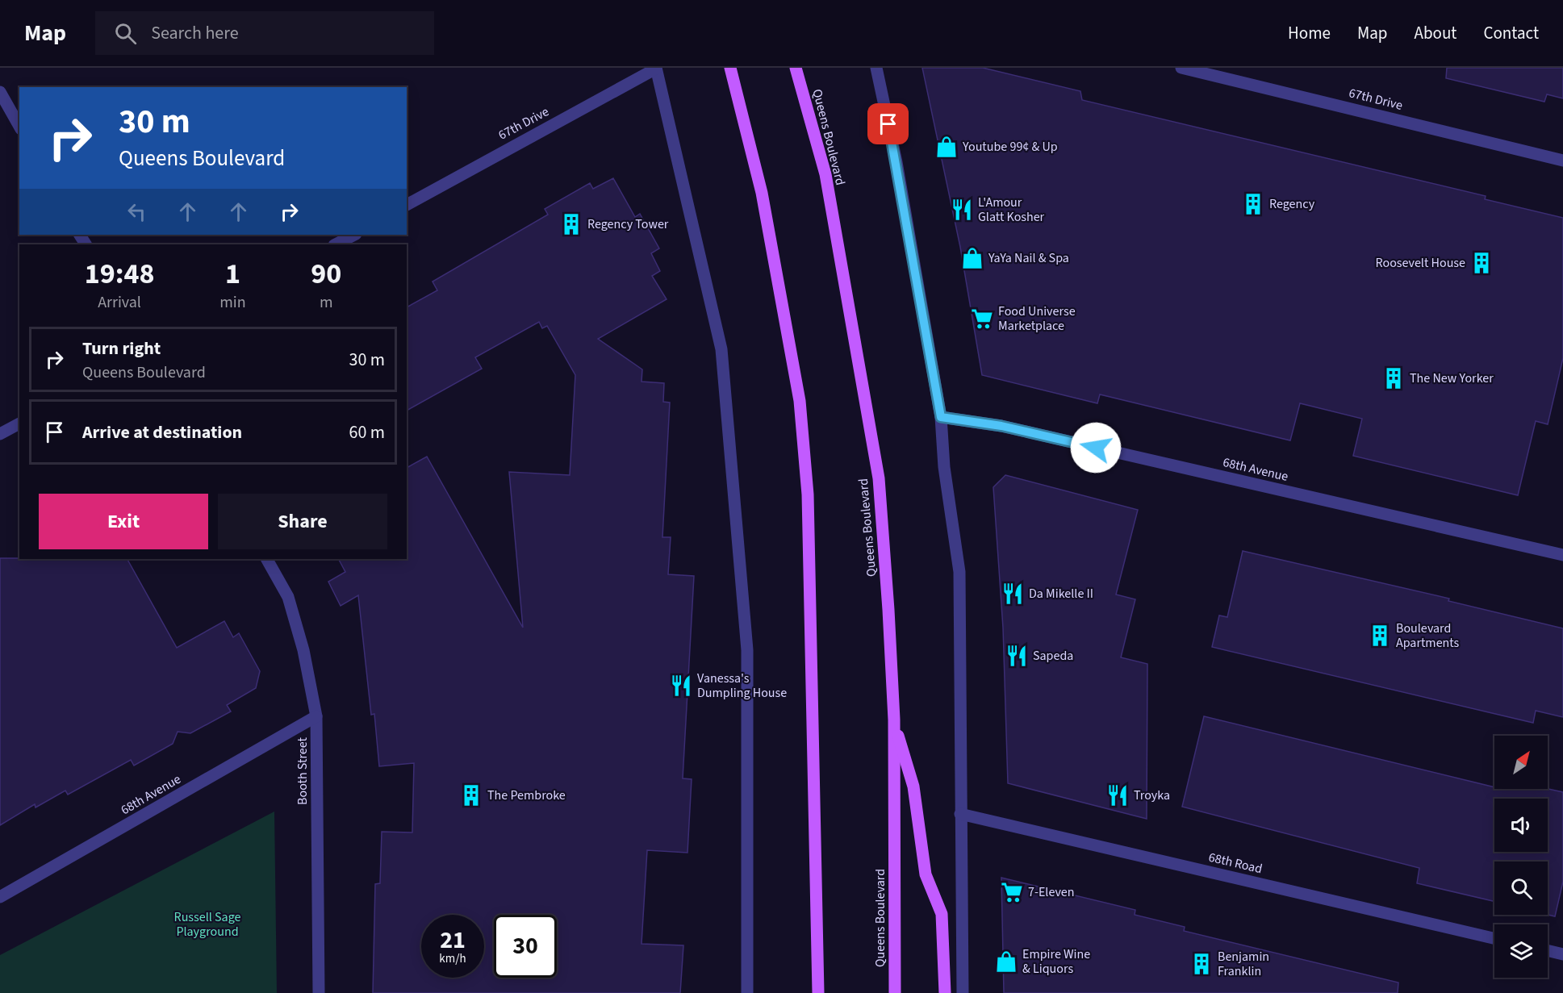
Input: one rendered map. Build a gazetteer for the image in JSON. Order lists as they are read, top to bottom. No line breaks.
{"streets":{"main road":["Queens Boulevard"],"street":["67th Drive","68th Avenue","Booth Street","68th Road"]},"crossings":[["68th Avenue","Booth Street"]],"parks":["Russell Sage Playground"],"places":{"shop":["Youtube 99¢ & Up","YaYa Nail & Spa","Empire Wine & Liquors"],"building":["Regency","Regency Tower","Roosevelt House","The New Yorker","Boulevard Apartments","The Pembroke","Benjamin Franklin"],"restaurant":["L'Amour Glatt Kosher","Da Mikelle II","Sapeda","Vanessa's Dumpling House","Troyka"],"supermarket":["Food Universe Marketplace","7-Eleven"]},"north":"top right","page":{"header":"Map","search":"Search here","nav":["Home","Map","About","Contact"],"turn":["30 m","Queens Boulevard"],"eta":["19:48","Arrival","1","min","90","m"],"list":[{"name":"Turn right","note":"Queens Boulevard","value":"30 m"},{"name":"Arrive at destination","value":"60 m"}],"buttons":["Exit","Share"],"speed":"21 km/h","limit":"30"}}
